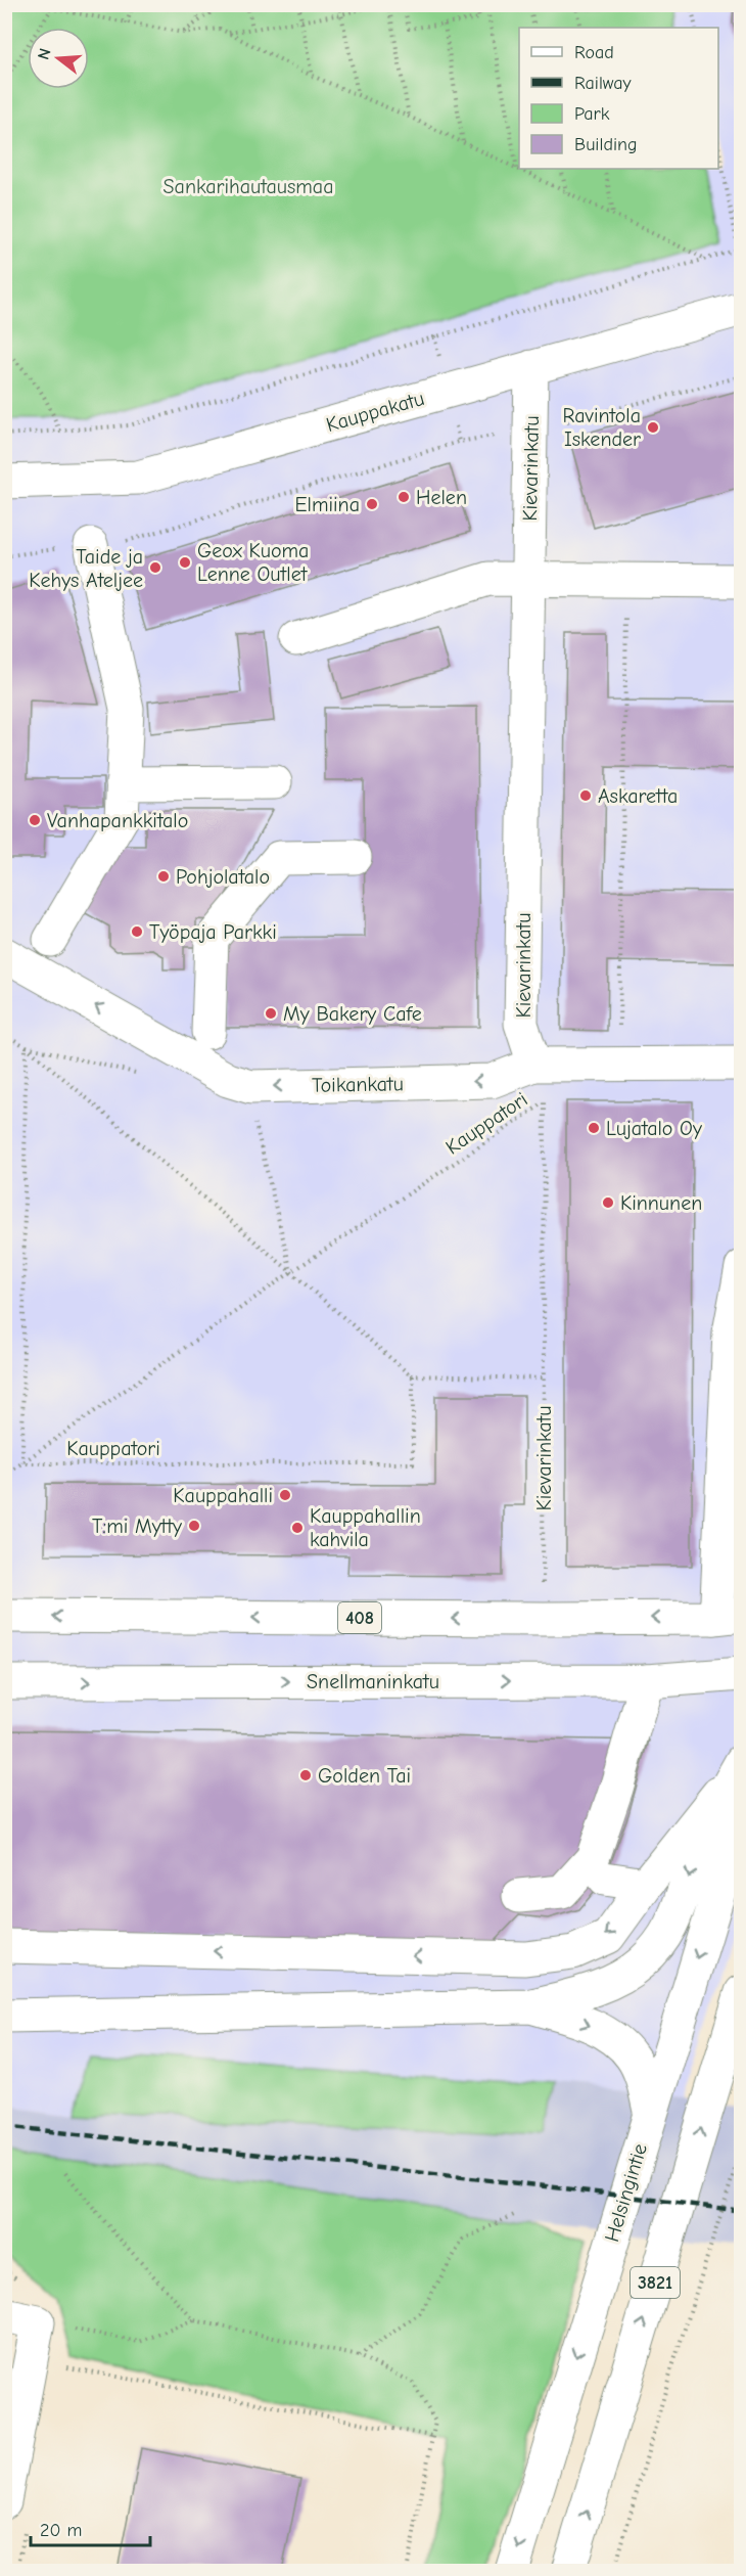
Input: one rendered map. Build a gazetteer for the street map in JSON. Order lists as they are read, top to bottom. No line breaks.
{"streets":{"main road":["Kauppakatu","Kievarinkatu","Toikankatu","408","Snellmaninkatu","Helsingintie","3821"],"path":["Kauppatori"]},"crossings":[["Kauppakatu","Kievarinkatu"],["Kievarinkatu","Toikankatu"],["Kievarinkatu","Kauppatori"]],"one_way":["Toikankatu"],"parks":["Sankarihautausmaa"],"places":["Ravintola Iskender","Helen","Elmiina","Geox Kuoma Lenne Outlet","Taide ja Kehys Ateljee","Askaretta","Vanhapankkitalo","Pohjolatalo","Työpaja Parkki","My Bakery Cafe","Lujatalo Oy","Kinnunen","Kauppahalli","T:mi Mytty","Kauppahallin kahvila","Golden Tai"],"legend":["Road","Railway","Park","Building"],"scale_bar":"20 m","north":"left"}
